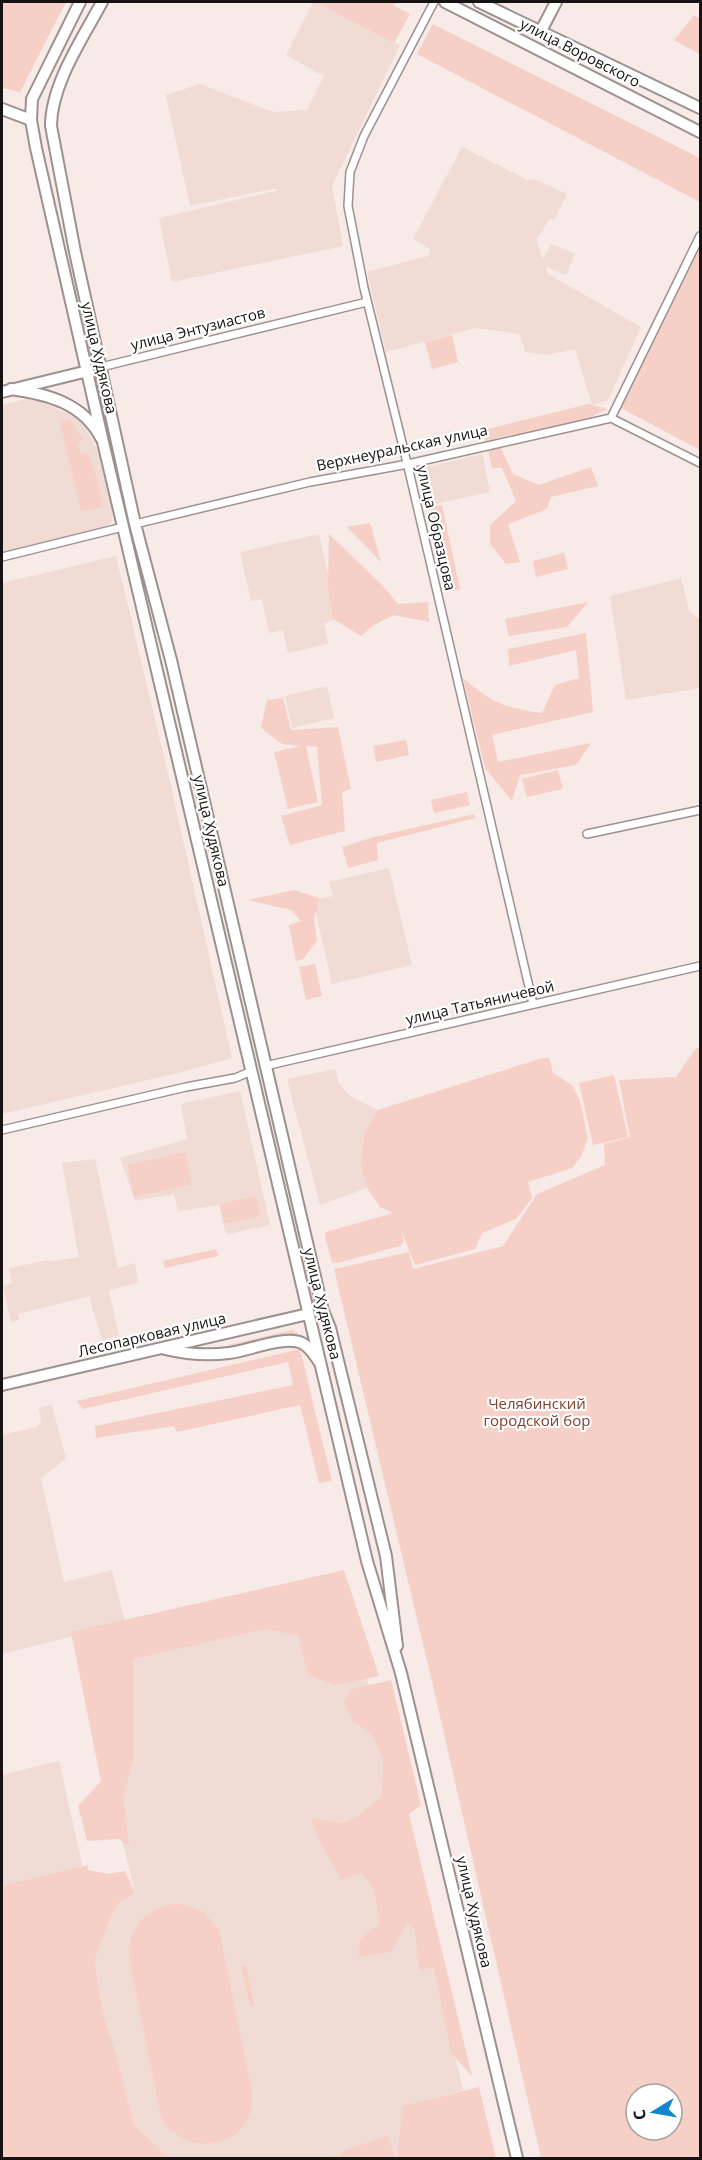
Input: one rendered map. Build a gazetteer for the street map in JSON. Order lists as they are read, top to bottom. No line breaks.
{"streets":{"main road":["улица Воровского","улица Энтузиастов","улица Худякова","Верхнеуральская улица","Лесопарковая улица"],"street":["улица Образцова","улица Татьяничевой"]},"crossings":[["улица Энтузиастов","улица Худякова"],["улица Энтузиастов","улица Образцова"],["улица Худякова","Верхнеуральская улица"],["улица Худякова","улица Татьяничевой"],["улица Худякова","Лесопарковая улица"],["Верхнеуральская улица","улица Образцова"],["улица Образцова","улица Татьяничевой"]],"parks":["Челябинский городской бор"],"north":"left"}
